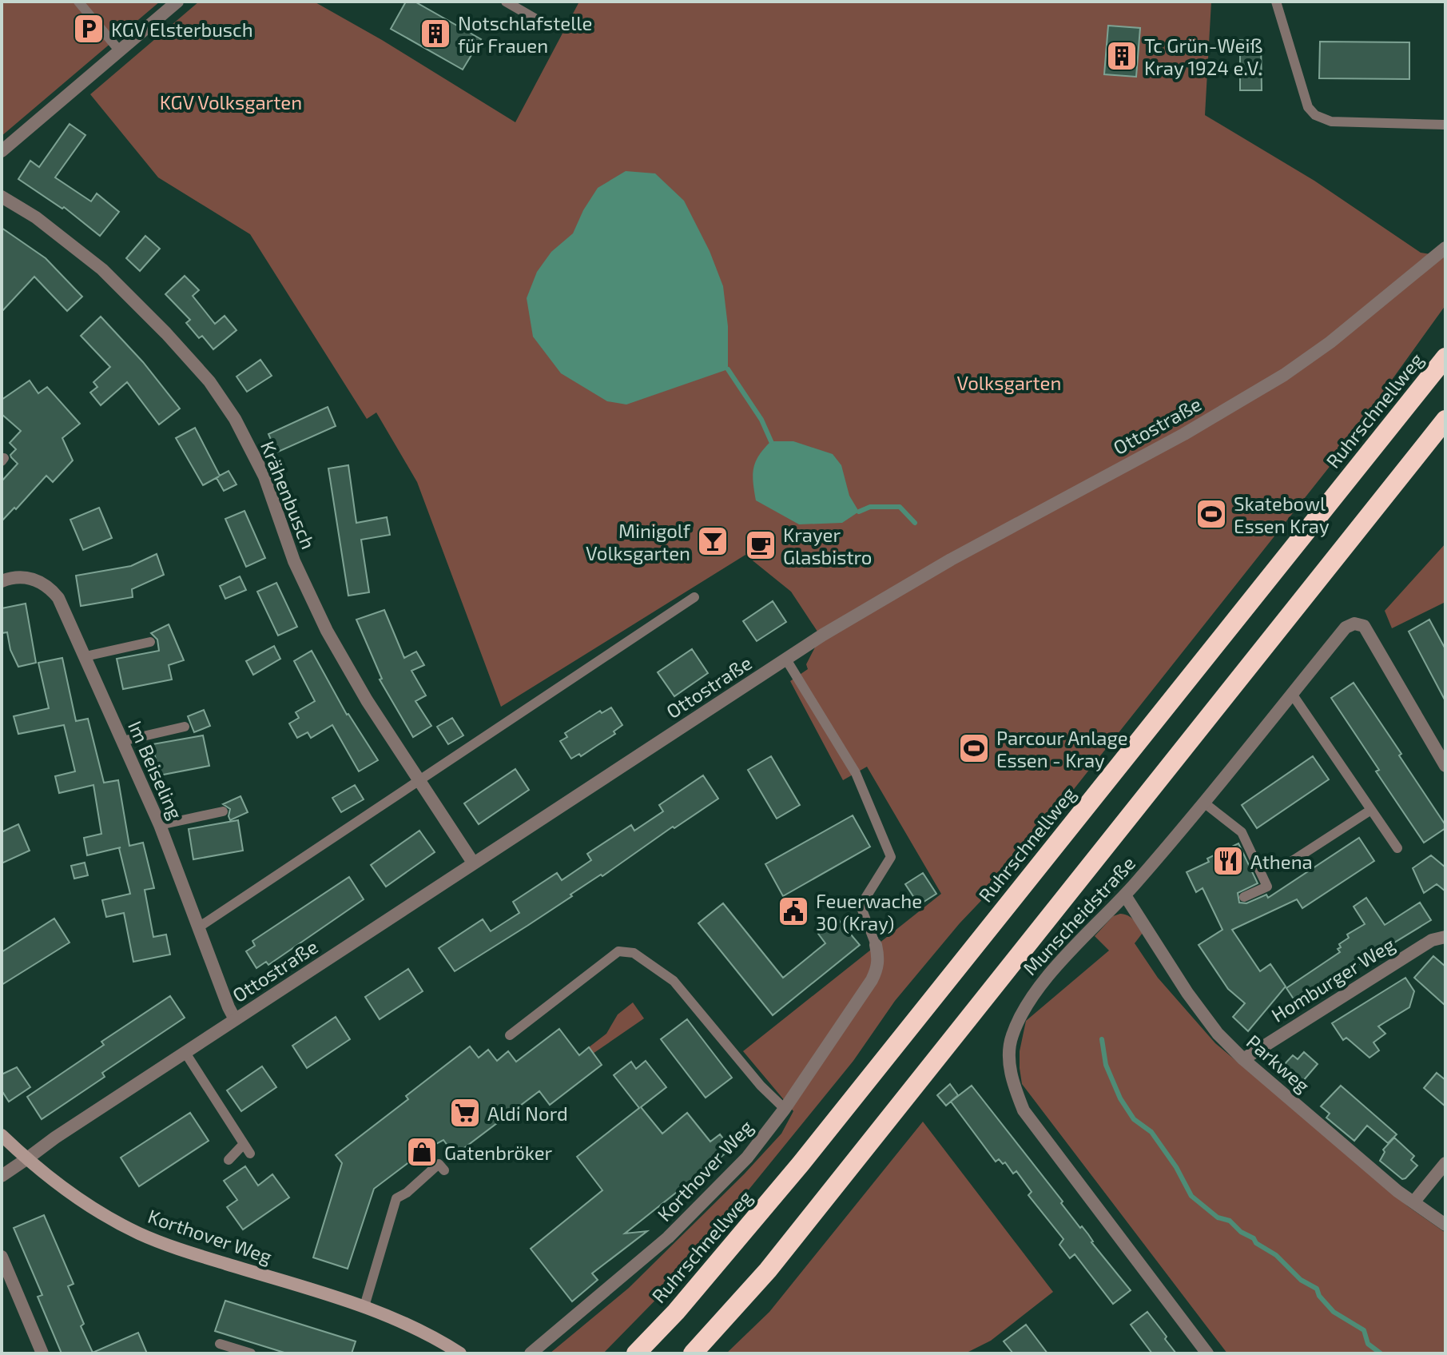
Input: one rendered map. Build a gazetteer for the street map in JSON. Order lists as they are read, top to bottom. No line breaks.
{"streets":{"highway":["Ruhrschnellweg"],"main road":["Korthover Weg"],"street":["Ottostraße","Krähenbusch","Im Beiseling","Munscheidstraße","Homburger Weg","Parkweg"]},"crossings":[["Ottostraße","Krähenbusch"],["Ottostraße","Im Beiseling"],["Ottostraße","Korthover Weg"],["Munscheidstraße","Parkweg"],["Homburger Weg","Parkweg"]],"parks":["KGV Volksgarten","Volksgarten"],"places":{"parking":["KGV Elsterbusch"],"building":["Notschlafstelle für Frauen","Tc Grün-Weiß Kray 1924 e.V."],"sports":["Skatebowl Essen Kray","Parcour Anlage Essen - Kray"],"bar":["Minigolf Volksgarten"],"cafe":["Krayer Glasbistro"],"restaurant":["Athena"],"public building":["Feuerwache 30 (Kray)"],"supermarket":["Aldi Nord"],"shop":["Gatenbröker"]}}
